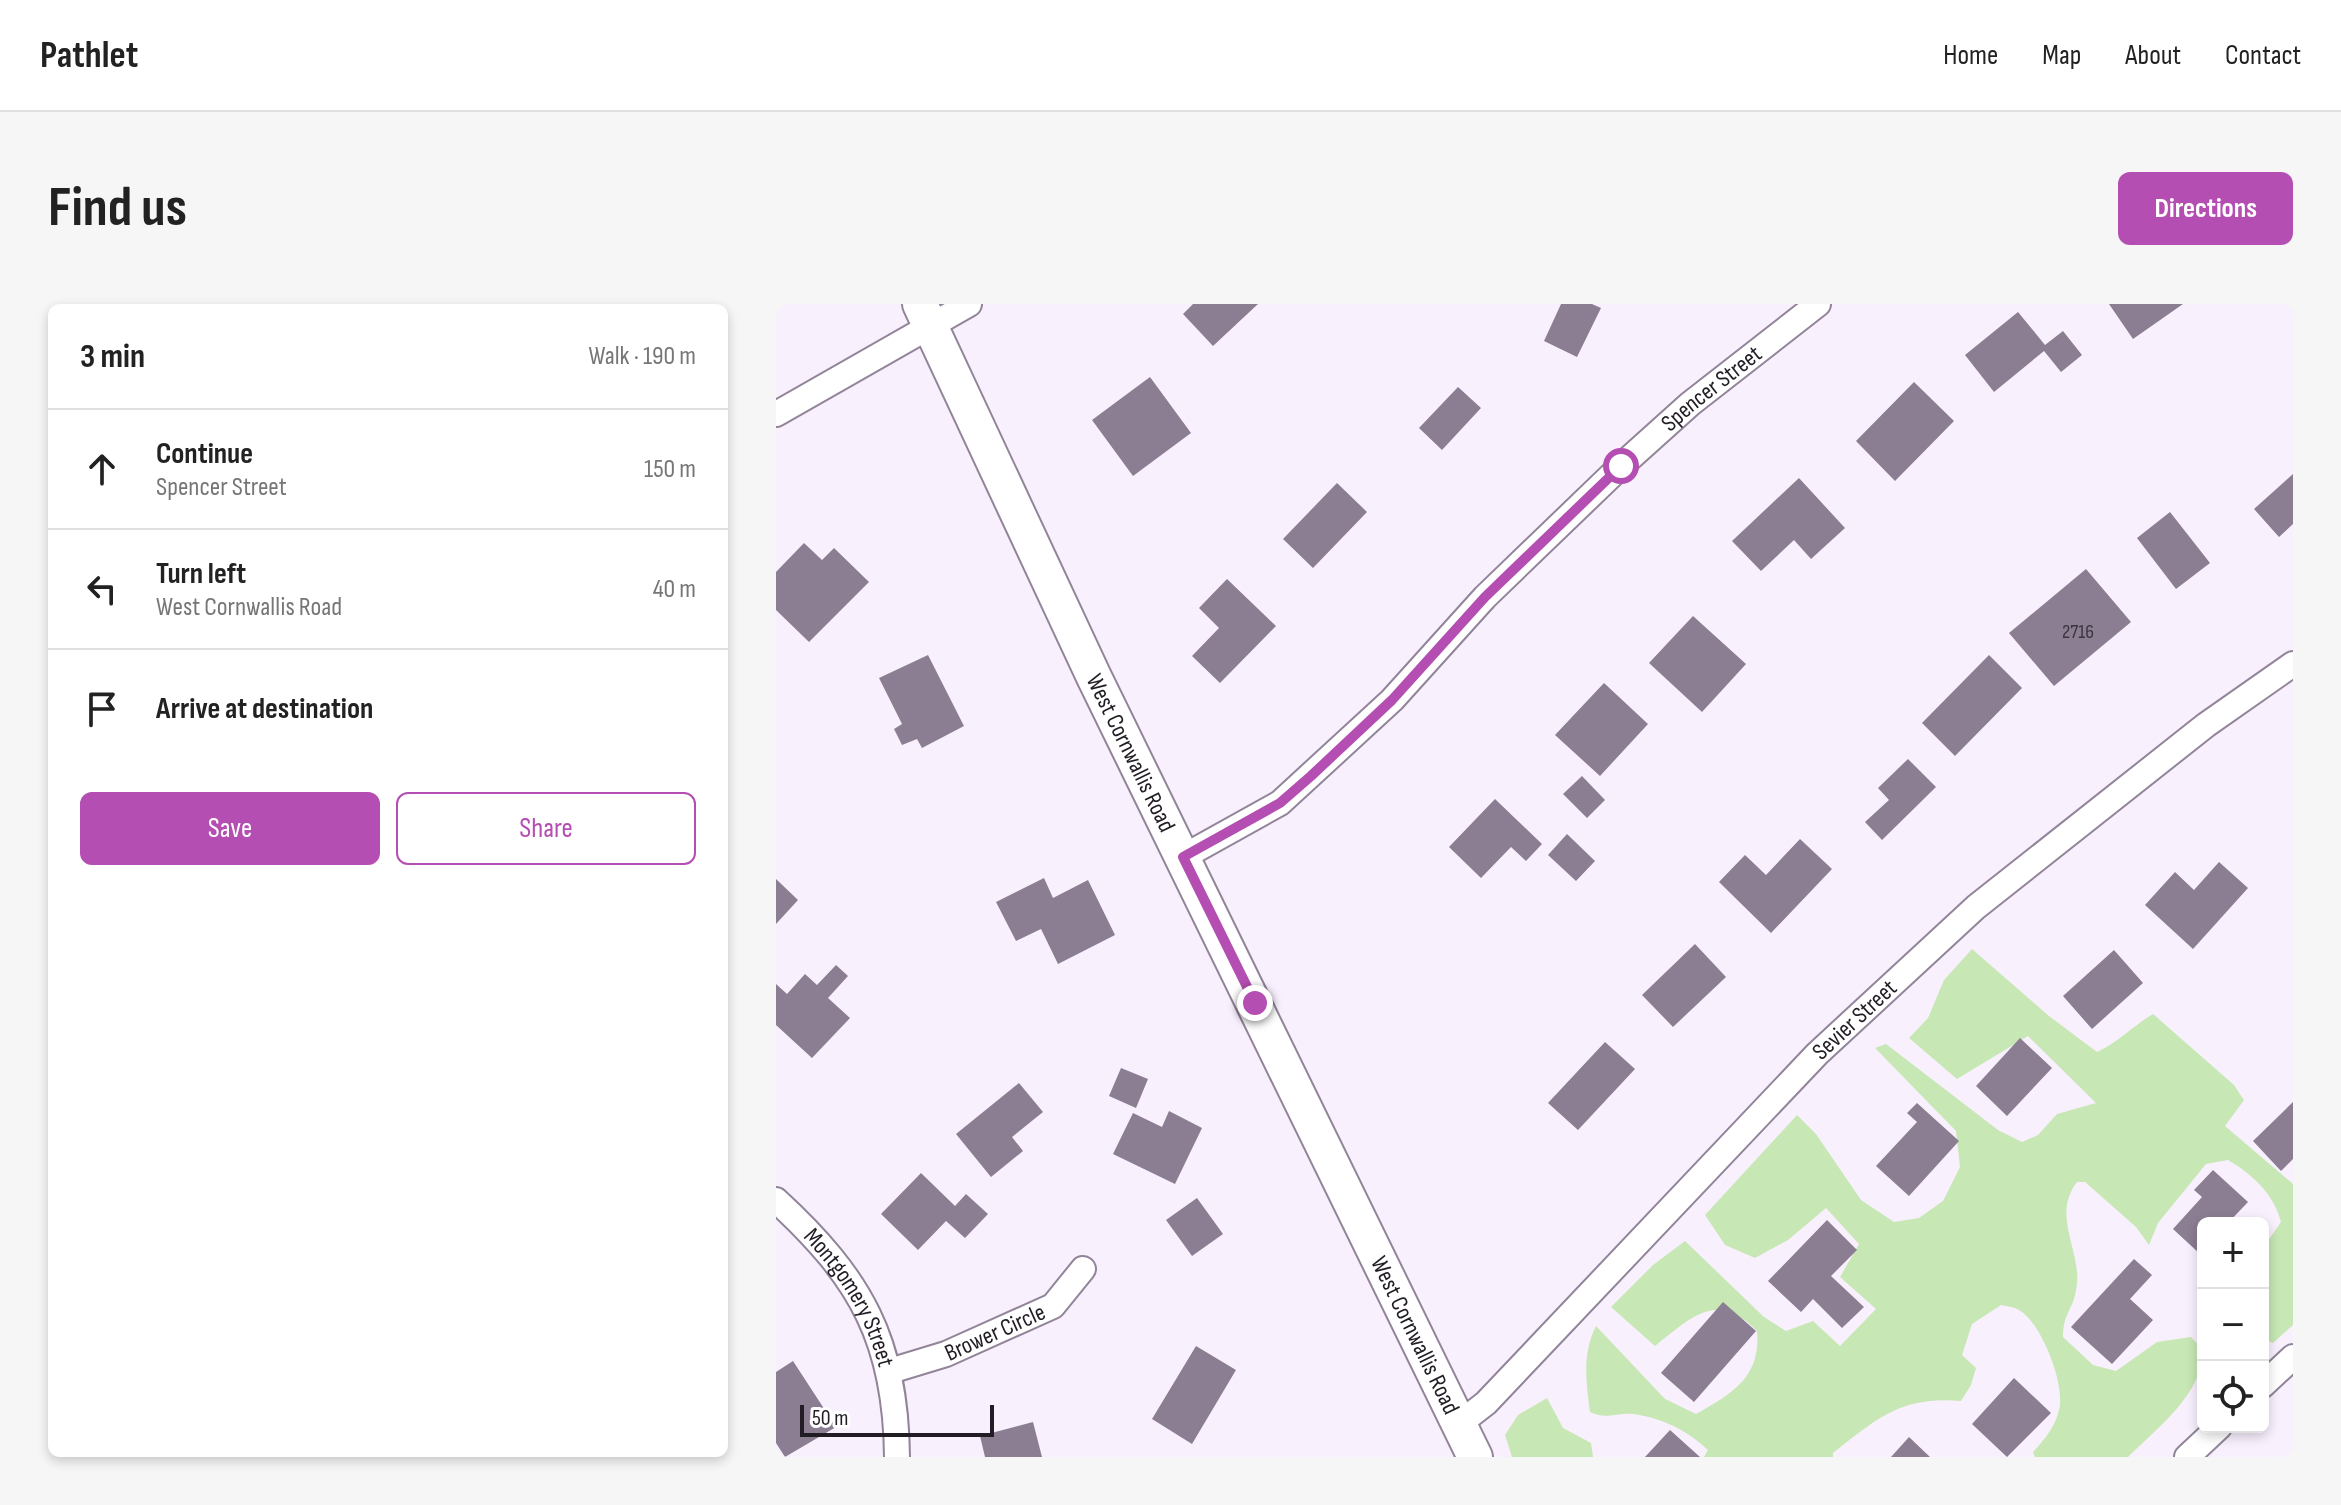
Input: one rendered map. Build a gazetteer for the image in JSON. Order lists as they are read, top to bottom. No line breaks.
{"streets":{"street":["Spencer Street","West Cornwallis Road","Sevier Street","Montgomery Street","Brower Circle"]},"crossings":[["Spencer Street","West Cornwallis Road"],["West Cornwallis Road","Sevier Street"],["Montgomery Street","Brower Circle"]],"house_numbers":["2716"],"scale_bar":"50 m","page":{"header":"Pathlet","nav":["Home","Map","About","Contact"],"buttons":["Directions",["Save","Share"]],"title":"Find us","heading":["3 min","Walk · 190 m"],"list":[["Continue","Spencer Street","150 m"],["Turn left","West Cornwallis Road","40 m"],"Arrive at destination"],"map_buttons":["+","−"],"scale":"50 m"}}
